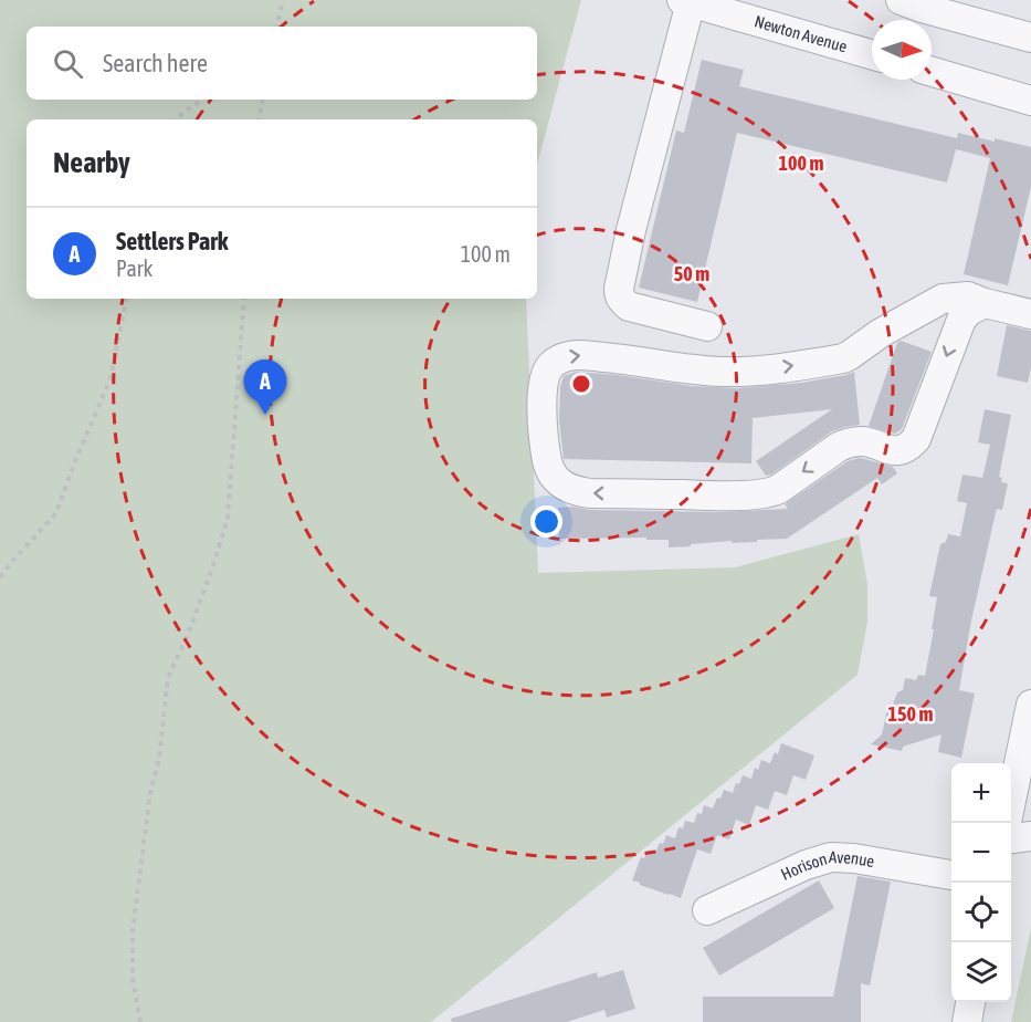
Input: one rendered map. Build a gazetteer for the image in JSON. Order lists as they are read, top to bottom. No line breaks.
{"streets":{"street":["Newton Avenue","Horison Avenue"]},"north":"right","page":{"search":"Search here","heading":"Nearby","list":[{"mark":"A","name":"Settlers Park","note":"Park","value":"100 m"}],"pins":"A","map_buttons":["+","−"]},"rings":["100 m","50 m","150 m"]}
